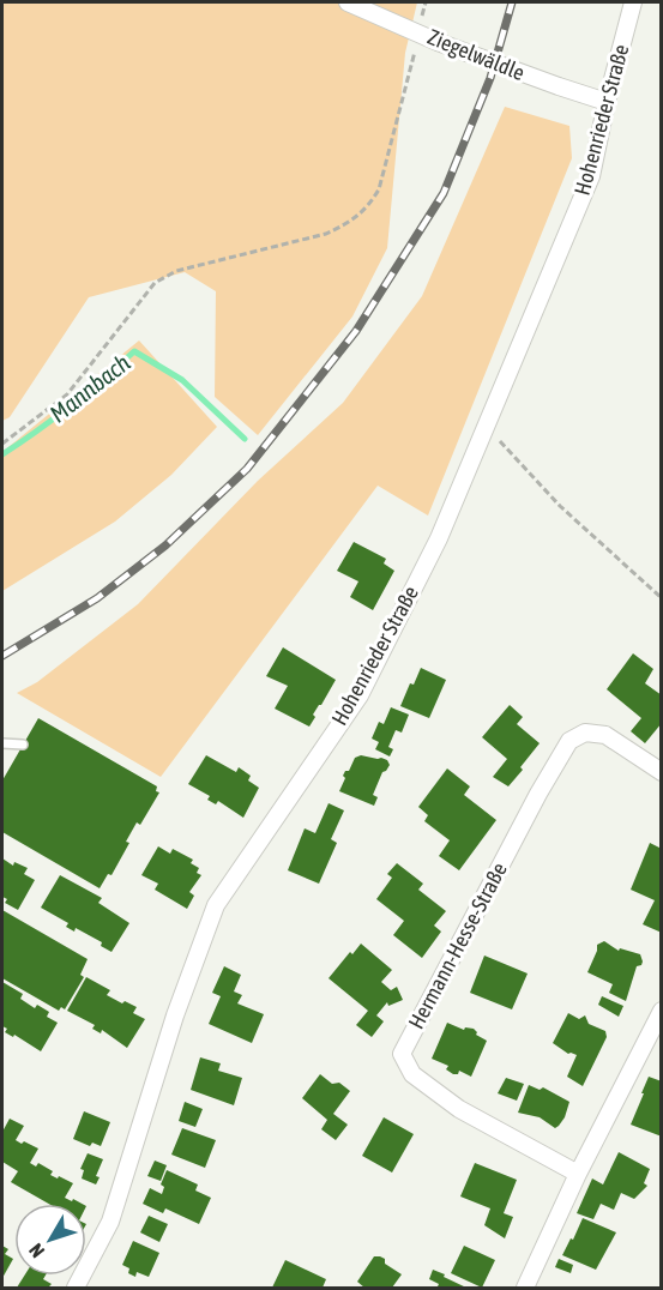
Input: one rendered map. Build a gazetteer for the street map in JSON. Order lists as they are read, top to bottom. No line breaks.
{"streets":{"street":["Ziegelwäldle","Hohenrieder Straße","Hermann-Hesse-Straße"]},"crossings":[["Ziegelwäldle","Hohenrieder Straße"]],"water":["Mannbach"],"north":"bottom left"}
